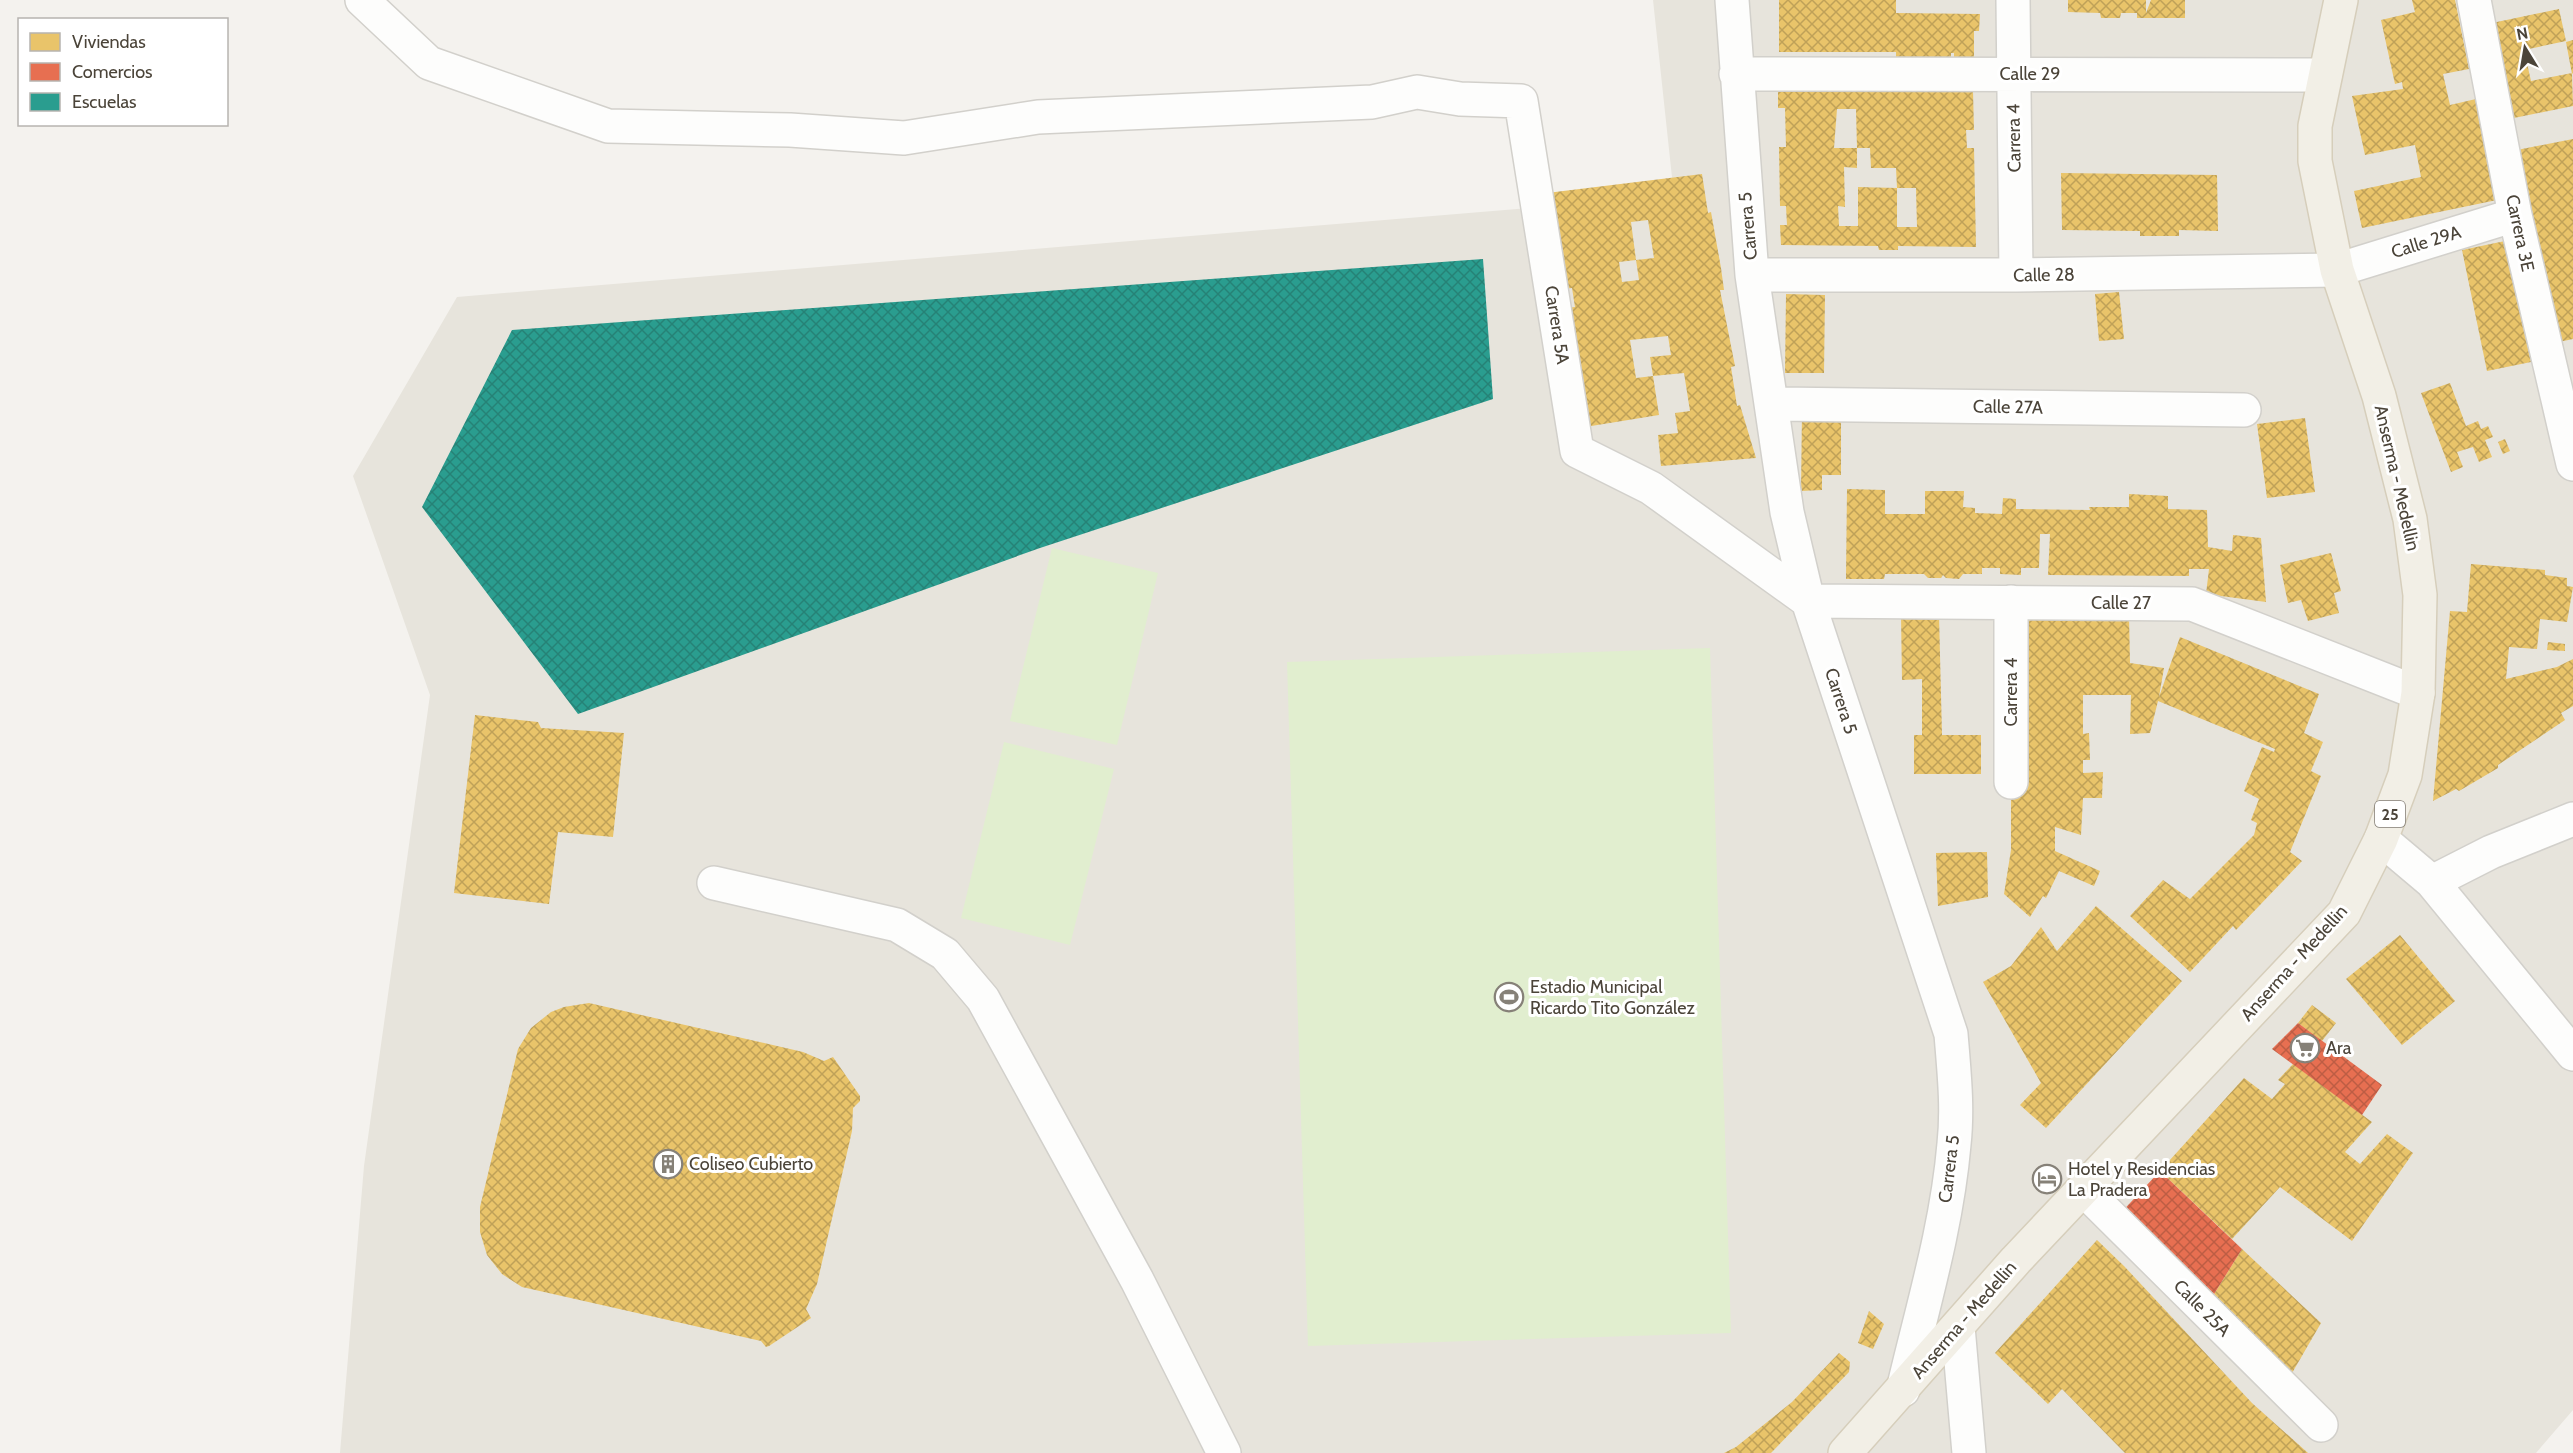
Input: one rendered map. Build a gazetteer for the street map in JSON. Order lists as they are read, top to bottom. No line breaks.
{"streets":{"main road":["Anserma - Medellin","25"],"street":["Calle 29","Carrera 4","Carrera 5","Carrera 3E","Calle 29A","Calle 28","Carrera 5A","Calle 27A","Calle 27","Calle 25A"]},"crossings":[["Calle 29","Carrera 4"],["Calle 29","Carrera 5"],["Calle 29","Anserma - Medellin"],["Carrera 4","Calle 28"],["Carrera 4","Calle 27"],["Carrera 5","Calle 28"],["Carrera 5","Calle 27A"],["Carrera 5","Anserma - Medellin"],["Carrera 5","Calle 27"],["Carrera 3E","Calle 29A"],["Calle 29A","Calle 28"],["Calle 29A","Anserma - Medellin"],["Calle 28","Anserma - Medellin"],["Anserma - Medellin","Calle 27"],["Anserma - Medellin","Calle 25A"]],"places":{"sports":["Estadio Municipal Ricardo Tito González"],"supermarket":["Ara"],"building":["Coliseo Cubierto"],"hotel":["Hotel y Residencias La Pradera"]},"legend":["Viviendas","Comercios","Escuelas"],"north":"top"}
